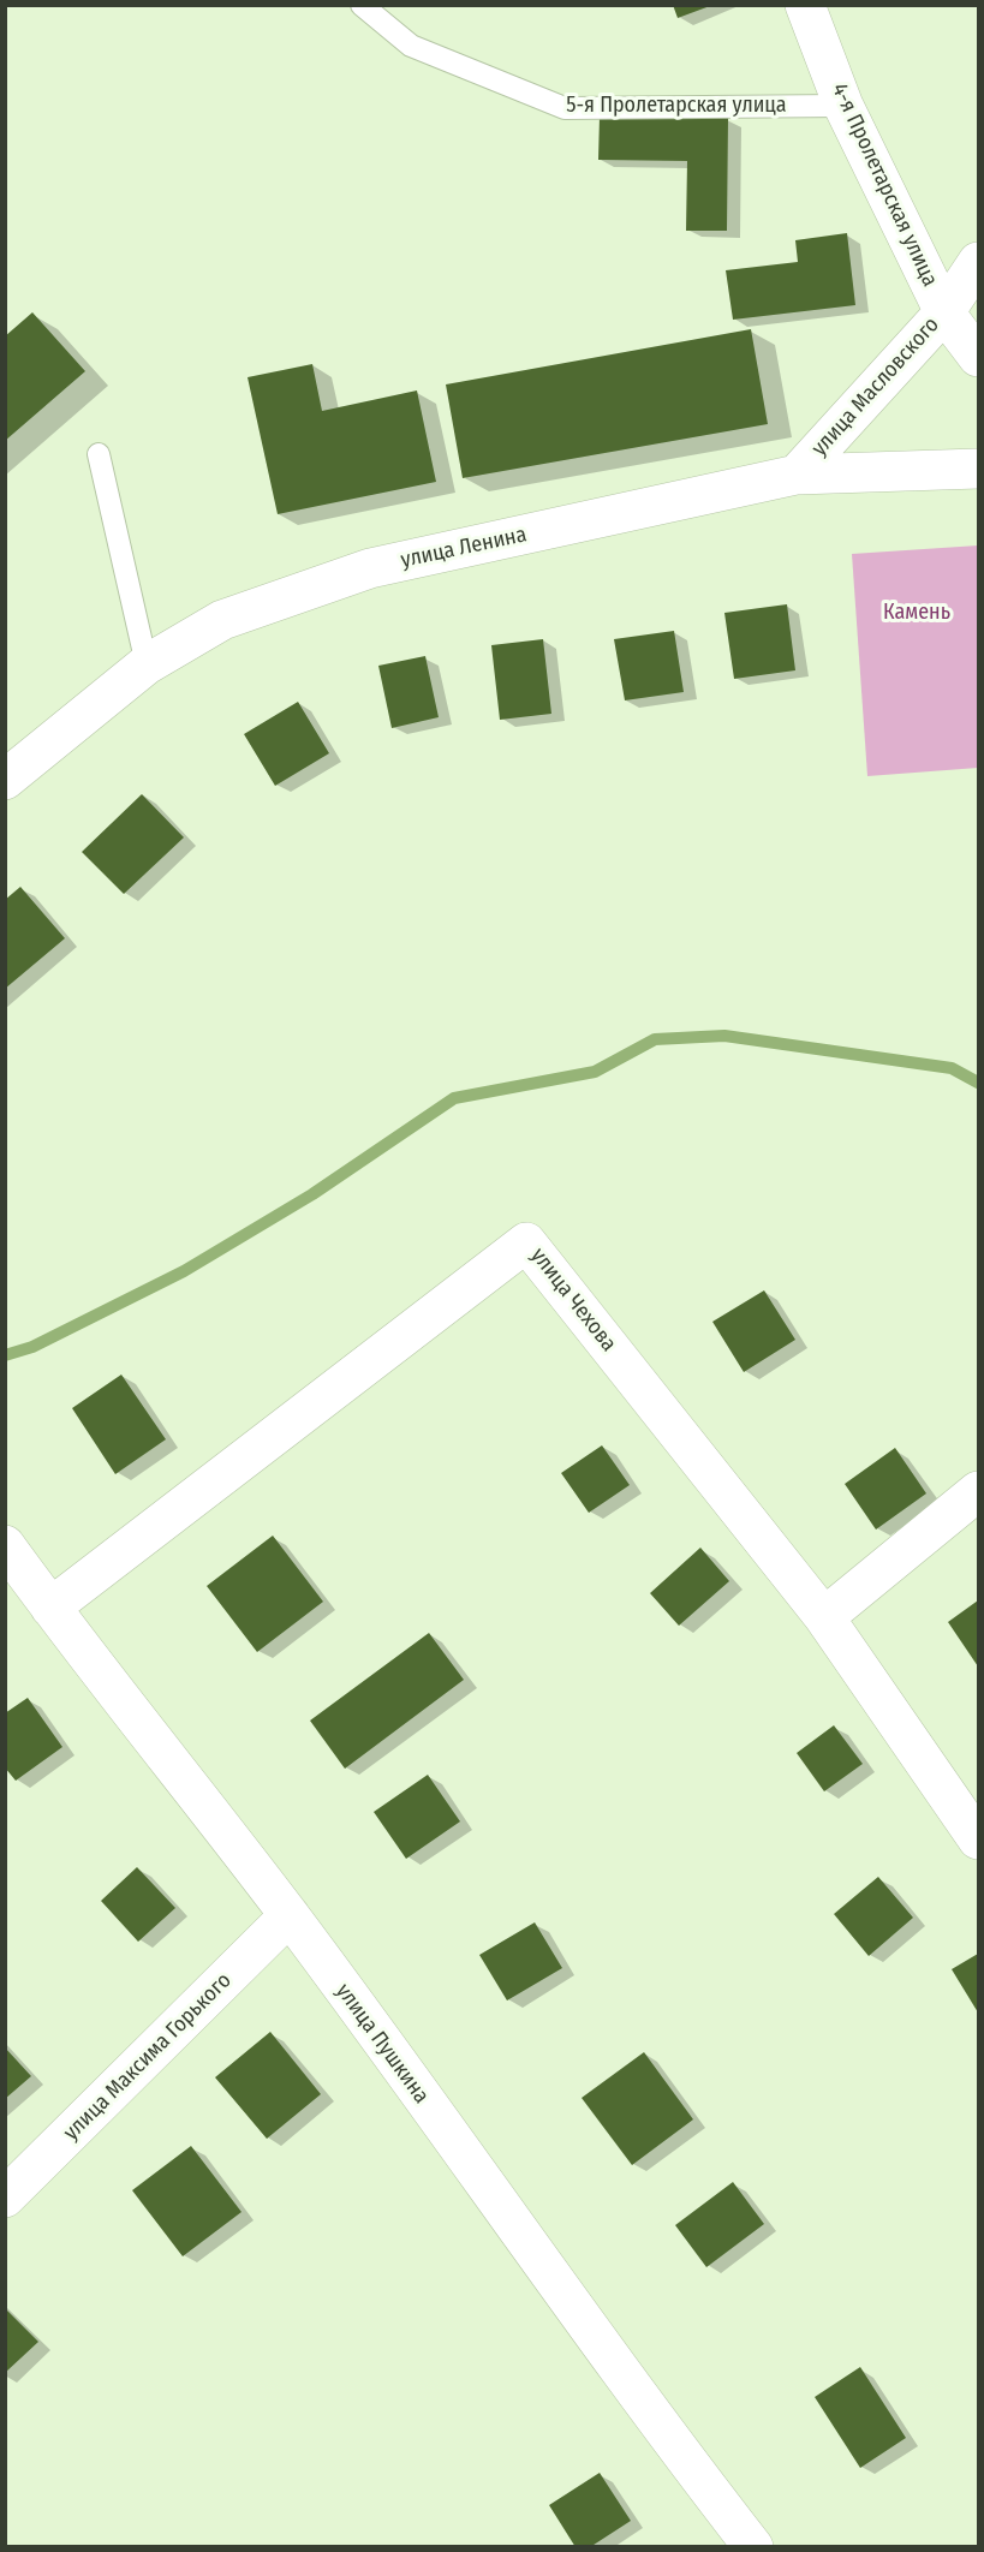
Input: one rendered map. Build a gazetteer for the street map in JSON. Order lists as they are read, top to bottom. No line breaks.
{"streets":{"street":["4-я Пролетарская улица","улица Масловского","улица Ленина","улица Чехова","улица Пушкина","улица Максима Горького"],"lane":["5-я Пролетарская улица"]},"crossings":[["5-я Пролетарская улица","4-я Пролетарская улица"],["4-я Пролетарская улица","улица Масловского"],["улица Масловского","улица Ленина"],["улица Чехова","улица Пушкина"],["улица Пушкина","улица Максима Горького"]],"parks":["Камень"]}
